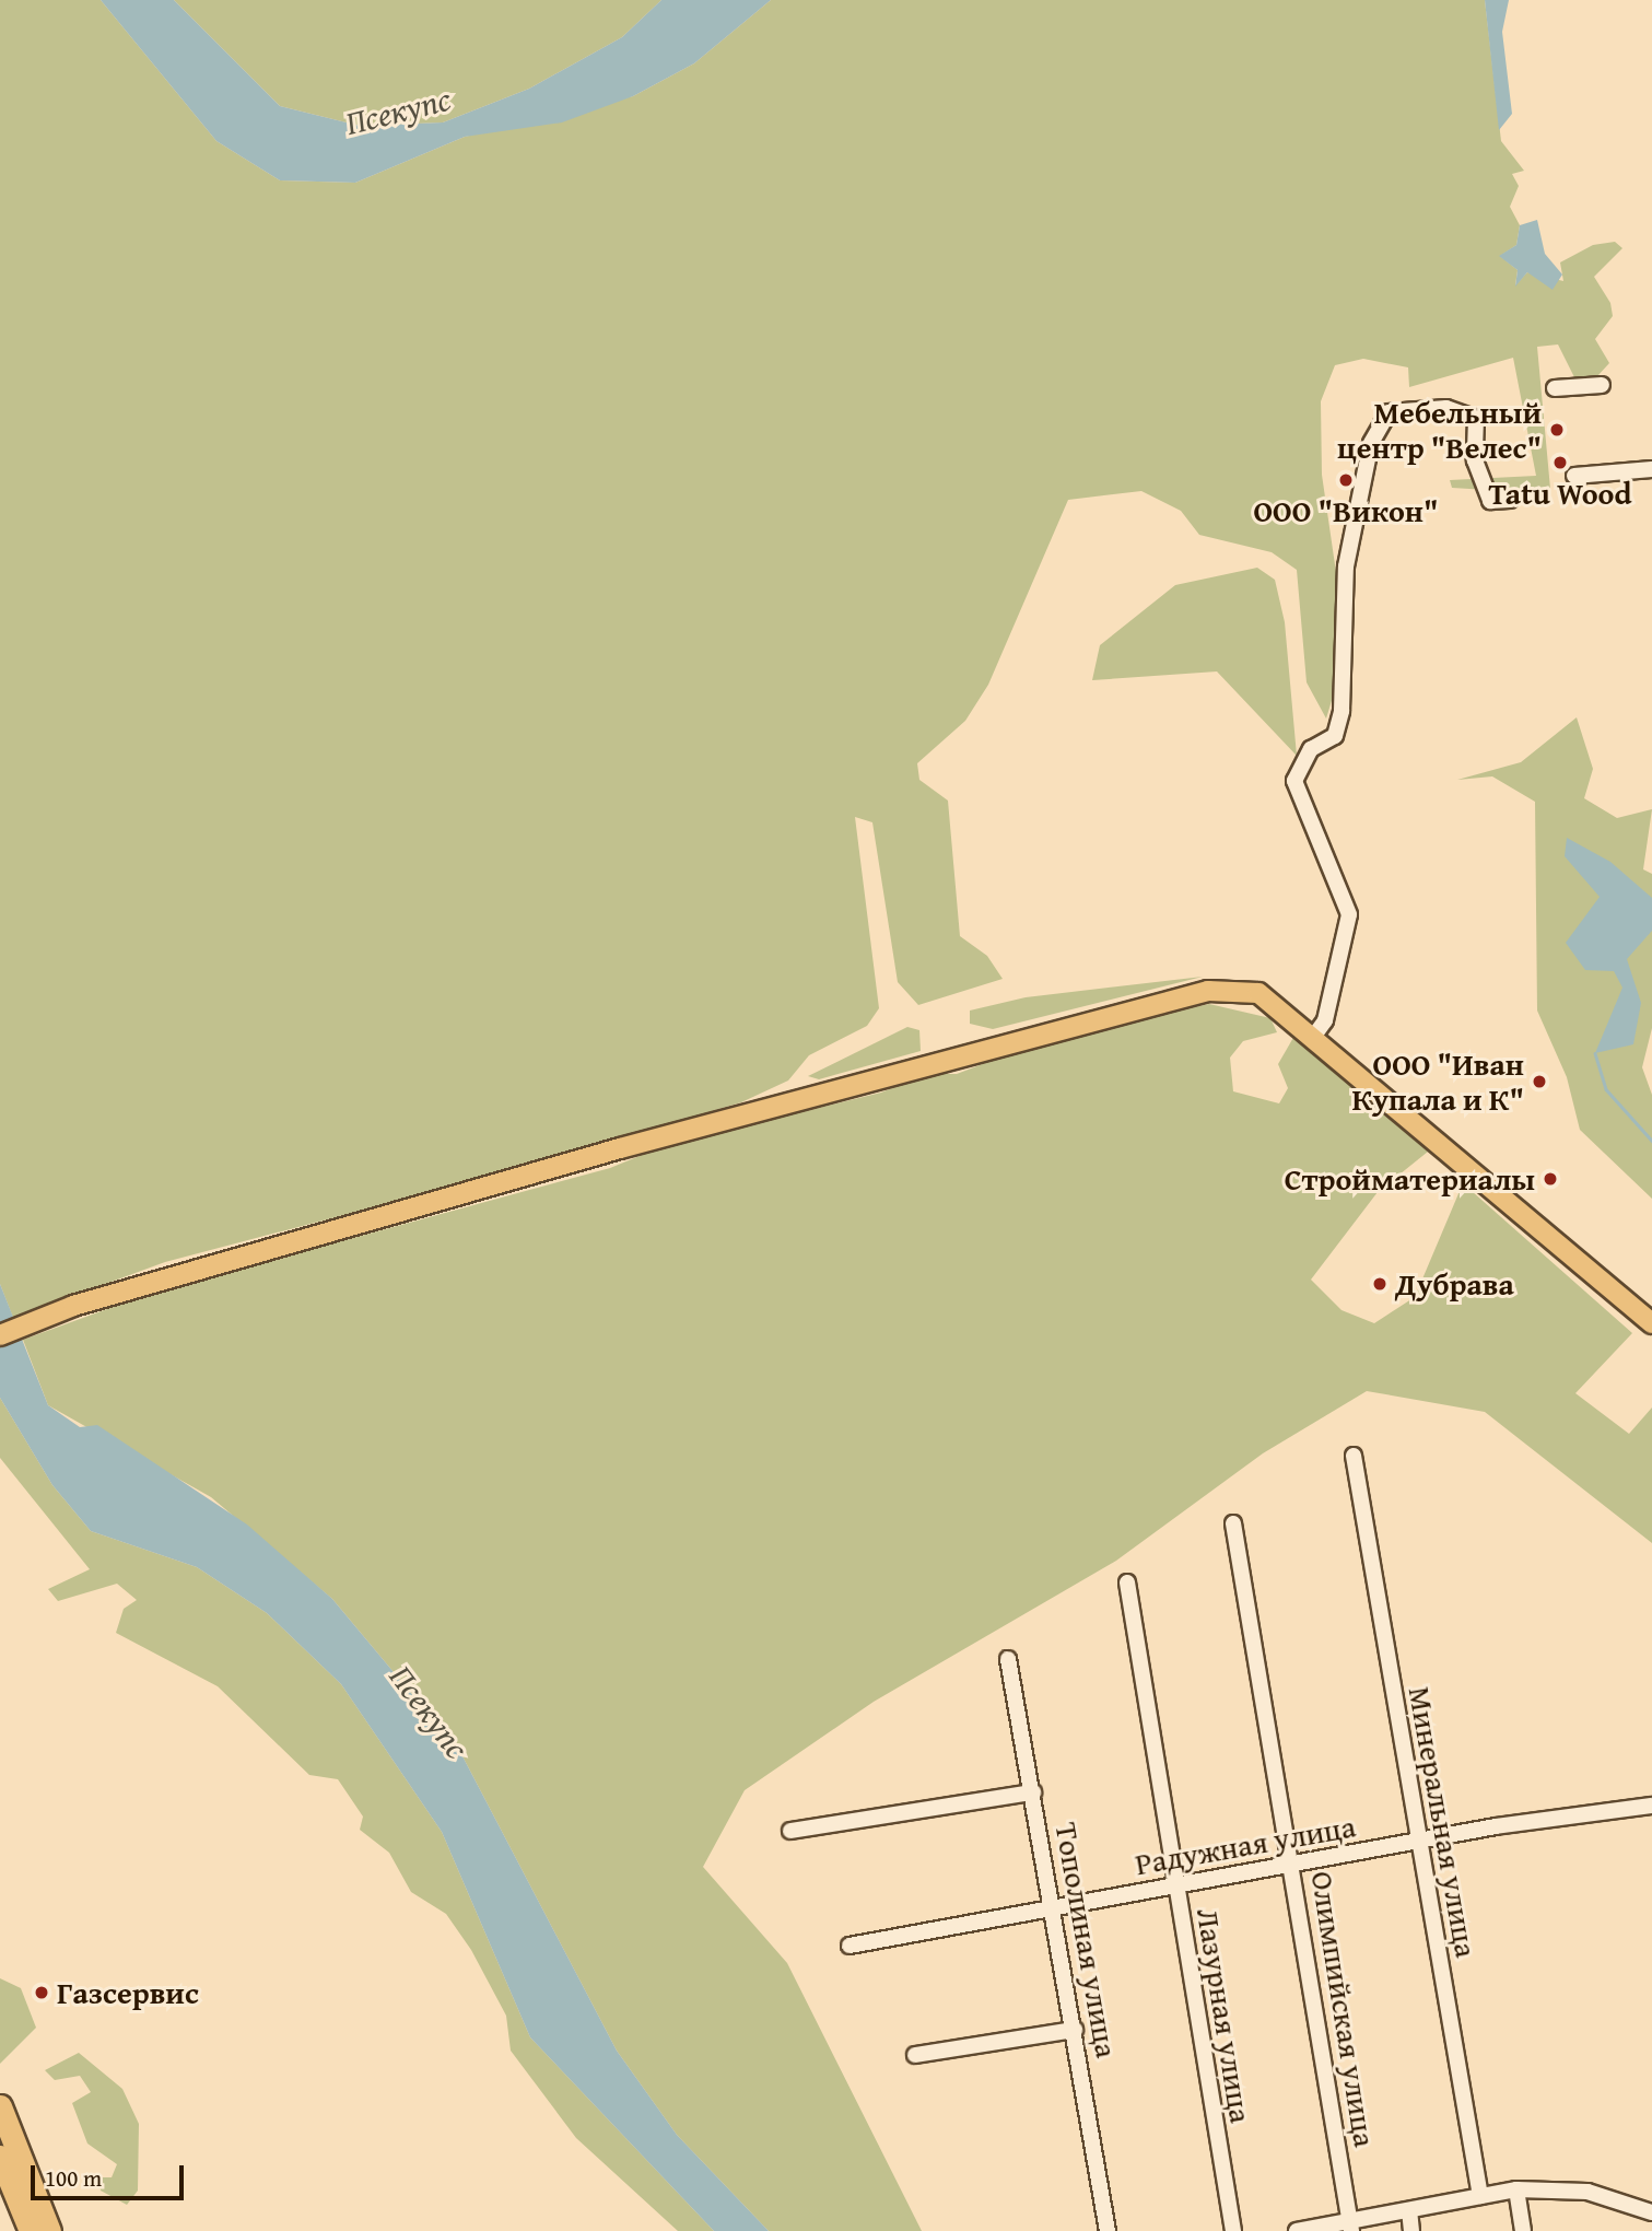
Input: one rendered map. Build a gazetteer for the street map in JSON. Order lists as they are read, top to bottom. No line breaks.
{"streets":{"street":["Минеральная улица","Радужная улица","Тополиная улица","Олимпийская улица","Лазурная улица"]},"crossings":[["Минеральная улица","Радужная улица"],["Радужная улица","Тополиная улица"],["Радужная улица","Олимпийская улица"],["Радужная улица","Лазурная улица"]],"water":["Псекупс"],"places":["Мебельный центр \"Велес\"","Tatu Wood","ООО \"Викон\"","ООО \"Иван Купала и К\"","Стройматериалы","Дубрава","Газсервис"],"scale_bar":"100 m"}
